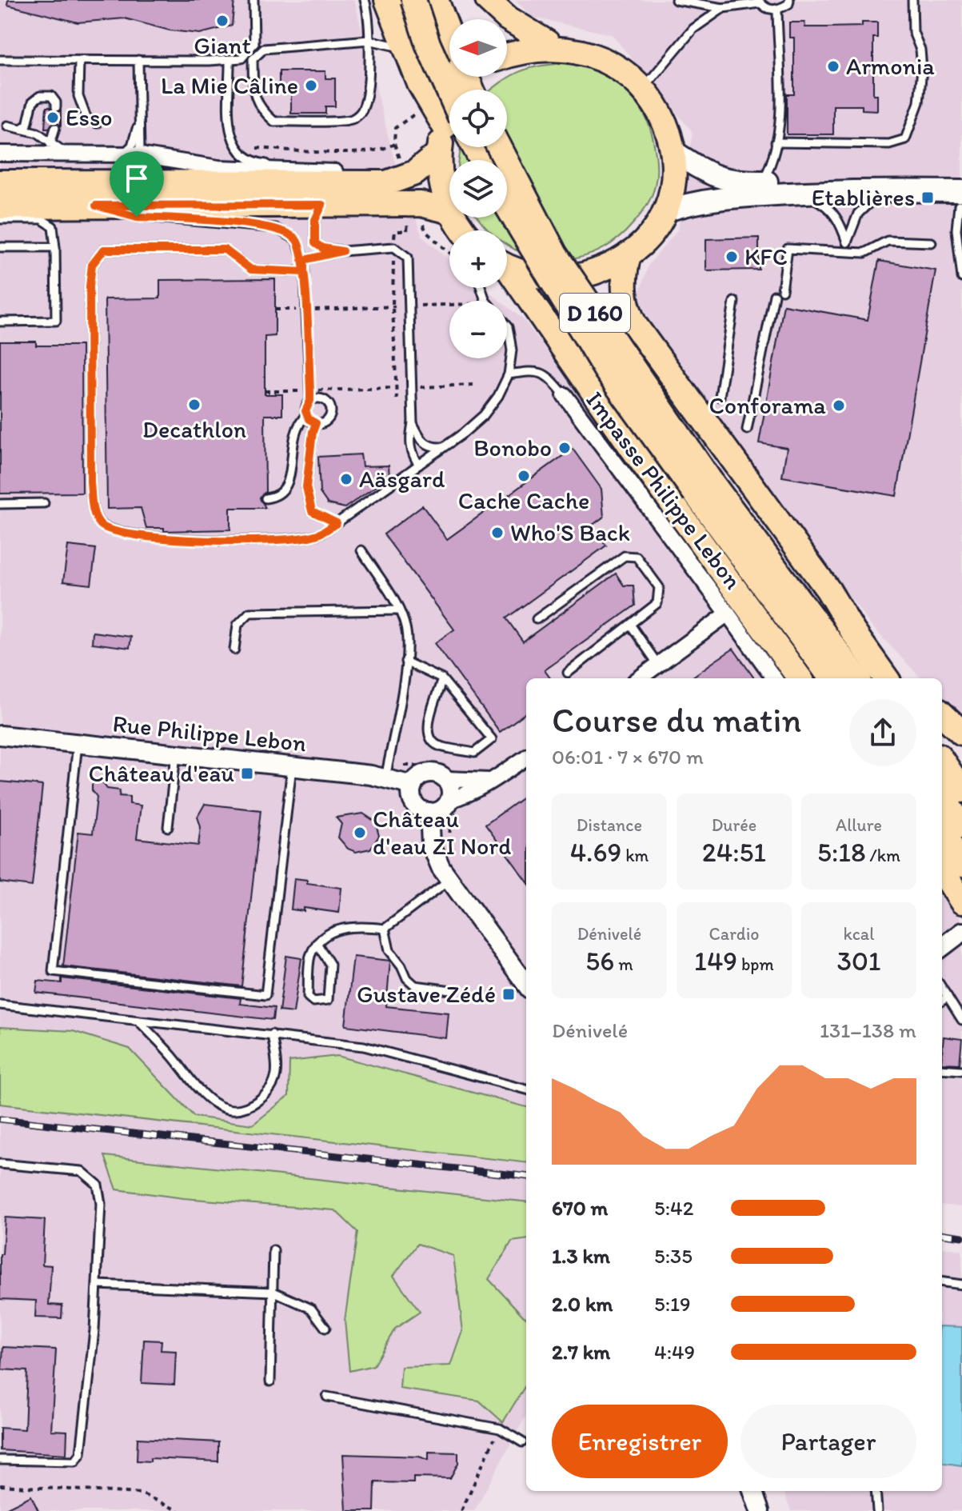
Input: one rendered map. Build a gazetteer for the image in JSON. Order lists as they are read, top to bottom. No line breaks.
{"streets":{"main road":["D 160"],"street":["Impasse Philippe Lebon","Rue Philippe Lebon"]},"places":{"other":["Giant","Armonia","La Mie Câline","Esso","KFC","Decathlon","Conforama","Bonobo","Cache Cache","Aäsgard","Who'S Back","Château d'eau ZI Nord"],"transit":["Etablières","Château d'eau","Gustave Zédé"]},"north":"left","page":{"map_buttons":["+","−"],"heading":["Course du matin","06:01 · 7 × 670 m"],"stats":[["Distance","4.69 km"],["Durée","24:51"],["Allure","5:18 /km"],["Dénivelé","56 m"],["Cardio","149 bpm"],["kcal","301"]],"chart":["Dénivelé","131–138 m"],"list":[{"name":"670 m","note":"5:42"},{"name":"1.3 km","note":"5:35"},{"name":"2.0 km","note":"5:19"},{"name":"2.7 km","note":"4:49"}],"buttons":["Enregistrer","Partager"]}}
